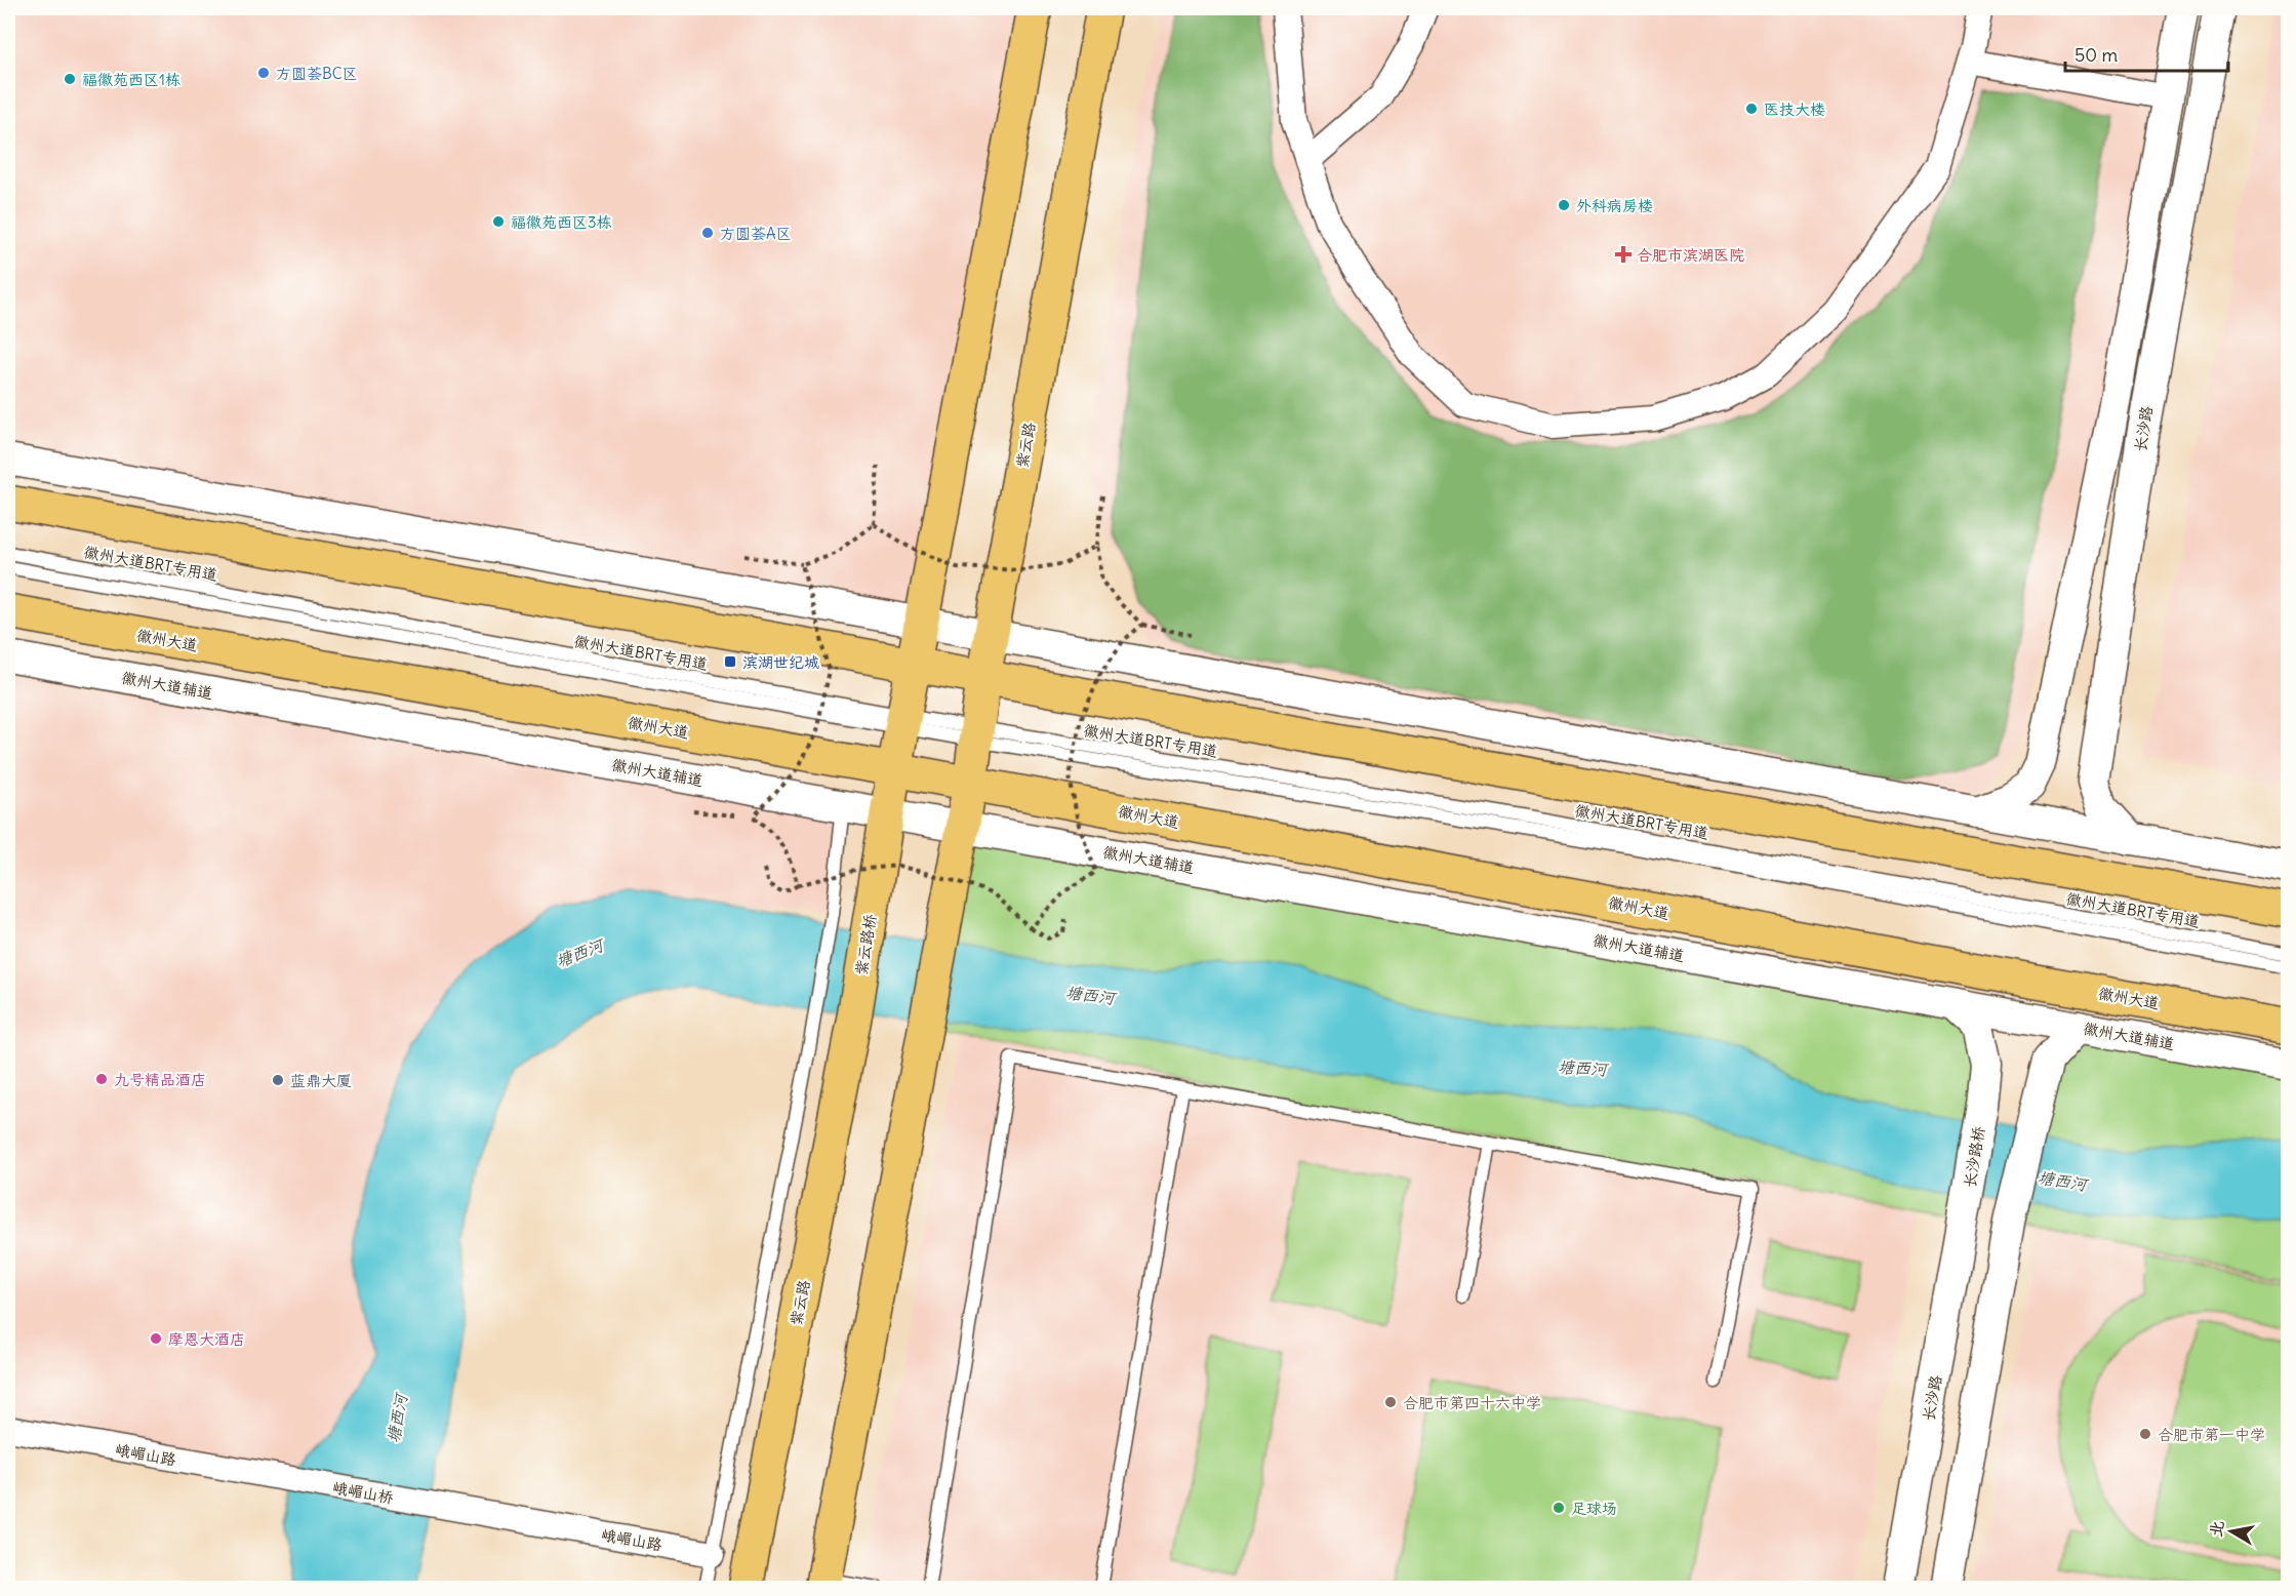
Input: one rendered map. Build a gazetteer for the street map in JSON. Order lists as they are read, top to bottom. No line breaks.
{"streets":{"main road":["紫云路","徽州大道","紫云路桥"],"street":["长沙路","徽州大道辅道","长沙路桥","峨嵋山路","峨嵋山桥"],"lane":["徽州大道BRT专用道"]},"crossings":[["长沙路","长沙路桥"],["紫云路","徽州大道BRT专用道"],["紫云路","徽州大道"],["紫云路","徽州大道辅道"],["紫云路","紫云路桥"],["徽州大道辅道","紫云路桥"],["徽州大道辅道","长沙路桥"],["峨嵋山路","峨嵋山桥"]],"water":["塘西河"],"places":{"other":["方圆荟BC区","福徽苑西区1栋","医技大楼","外科病房楼","福徽苑西区3栋","方圆荟A区","九号精品酒店","蓝鼎大厦","摩恩大酒店","合肥市第四十六中学","合肥市第一中学","足球场"],"health":["合肥市滨湖医院"],"transit":["滨湖世纪城"]},"scale_bar":"50 m","north":"left"}
